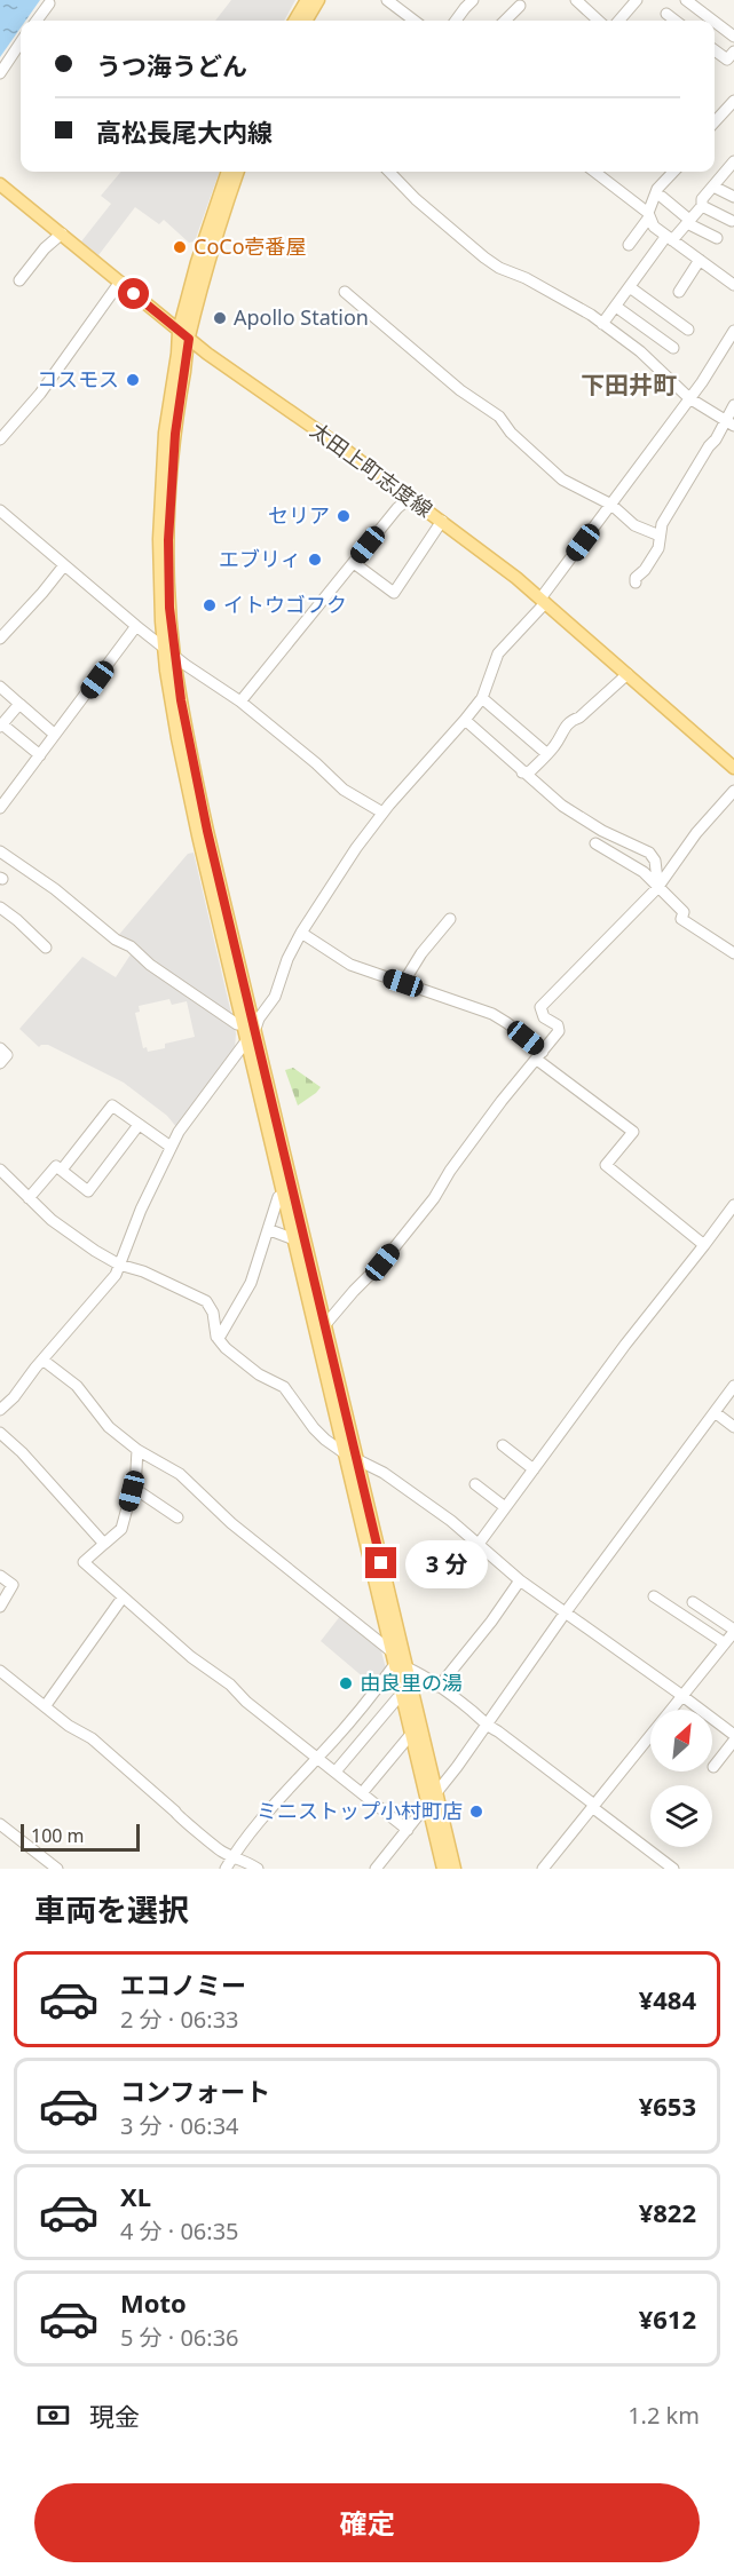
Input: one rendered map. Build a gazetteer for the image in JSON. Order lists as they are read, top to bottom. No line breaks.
{"streets":{"main road":["太田上町志度線"]},"districts":["下田井町"],"places":["CoCo壱番屋","Apollo Station","コスモス","セリア","エブリィ","イトウゴフク","由良里の湯","ミニストップ小村町店"],"scale_bar":"100 m","north":"top right","page":{"banner":["うつ海うどん","高松長尾大内線"],"bubble":"3 分","scale":"100 m","heading":"車両を選択","list":[{"name":"エコノミー","note":"2 分 · 06:33","value":"¥484"},{"name":"コンフォート","note":"3 分 · 06:34","value":"¥653"},{"name":"XL","note":"4 分 · 06:35","value":"¥822"},{"name":"Moto","note":"5 分 · 06:36","value":"¥612"}],"pay":["現金","1.2 km"],"buttons":"確定"}}
